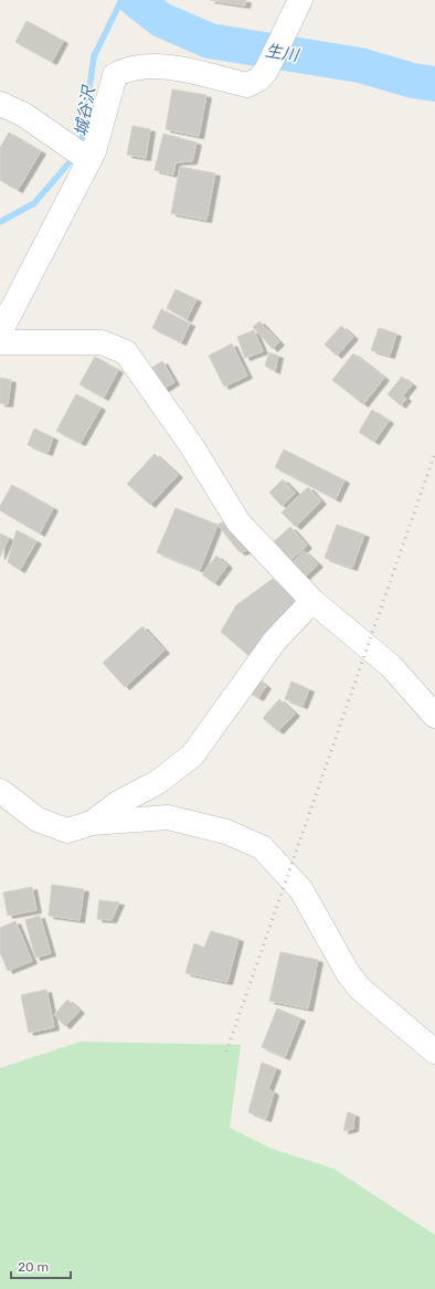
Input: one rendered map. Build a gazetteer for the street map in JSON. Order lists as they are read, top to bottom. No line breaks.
{"water":["生川","城谷沢"],"scale_bar":"20 m"}
